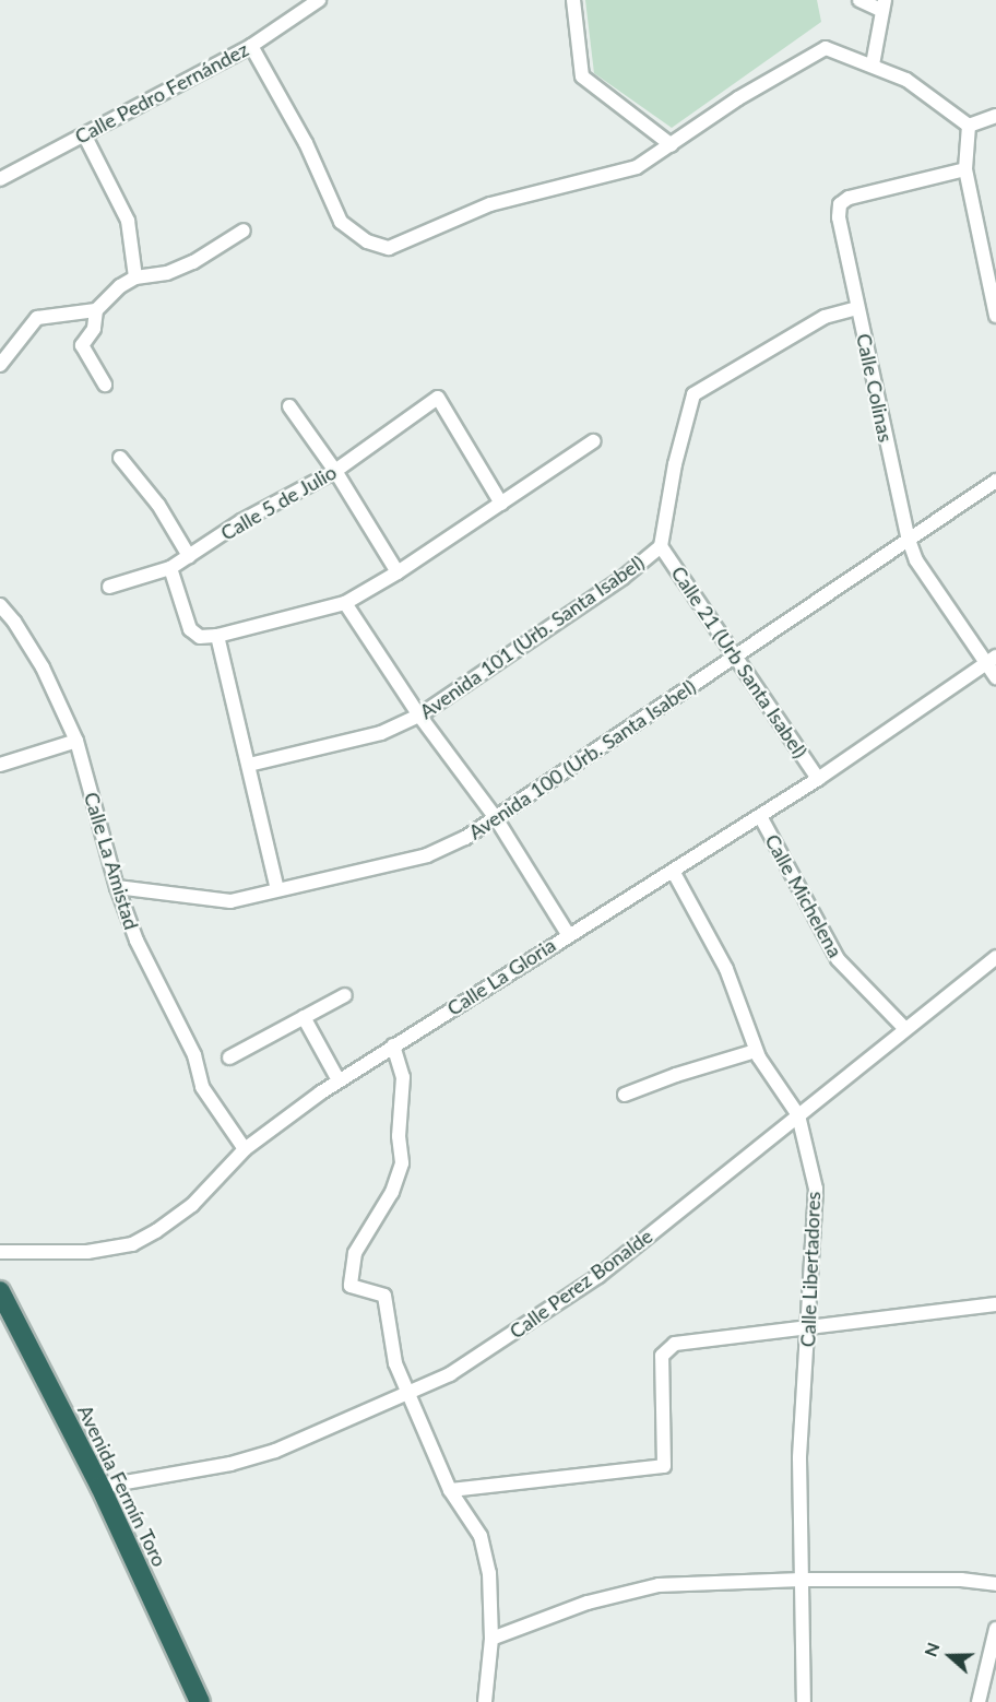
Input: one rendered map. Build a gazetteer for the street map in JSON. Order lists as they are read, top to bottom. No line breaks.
{"streets":{"highway":["Avenida Fermín Toro"],"street":["Calle Pedro Fernández","Calle Colinas","Calle 5 de Julio","Avenida 101 (Urb. Santa Isabel)","Calle 21 (Urb Santa Isabel)","Avenida 100 (Urb. Santa Isabel)","Calle La Amistad","Calle Michelena","Calle La Gloria","Calle Libertadores","Calle Perez Bonalde"]},"crossings":[["Calle Colinas","Avenida 100 (Urb. Santa Isabel)"],["Calle Colinas","Calle La Gloria"],["Avenida 101 (Urb. Santa Isabel)","Calle 21 (Urb Santa Isabel)"],["Calle 21 (Urb Santa Isabel)","Avenida 100 (Urb. Santa Isabel)"],["Calle 21 (Urb Santa Isabel)","Calle La Gloria"],["Avenida 100 (Urb. Santa Isabel)","Calle La Amistad"],["Calle La Amistad","Calle La Gloria"],["Calle Michelena","Calle La Gloria"],["Calle Michelena","Calle Perez Bonalde"],["Calle La Gloria","Calle Libertadores"],["Calle Libertadores","Calle Perez Bonalde"],["Calle Perez Bonalde","Avenida Fermín Toro"]],"north":"left"}
